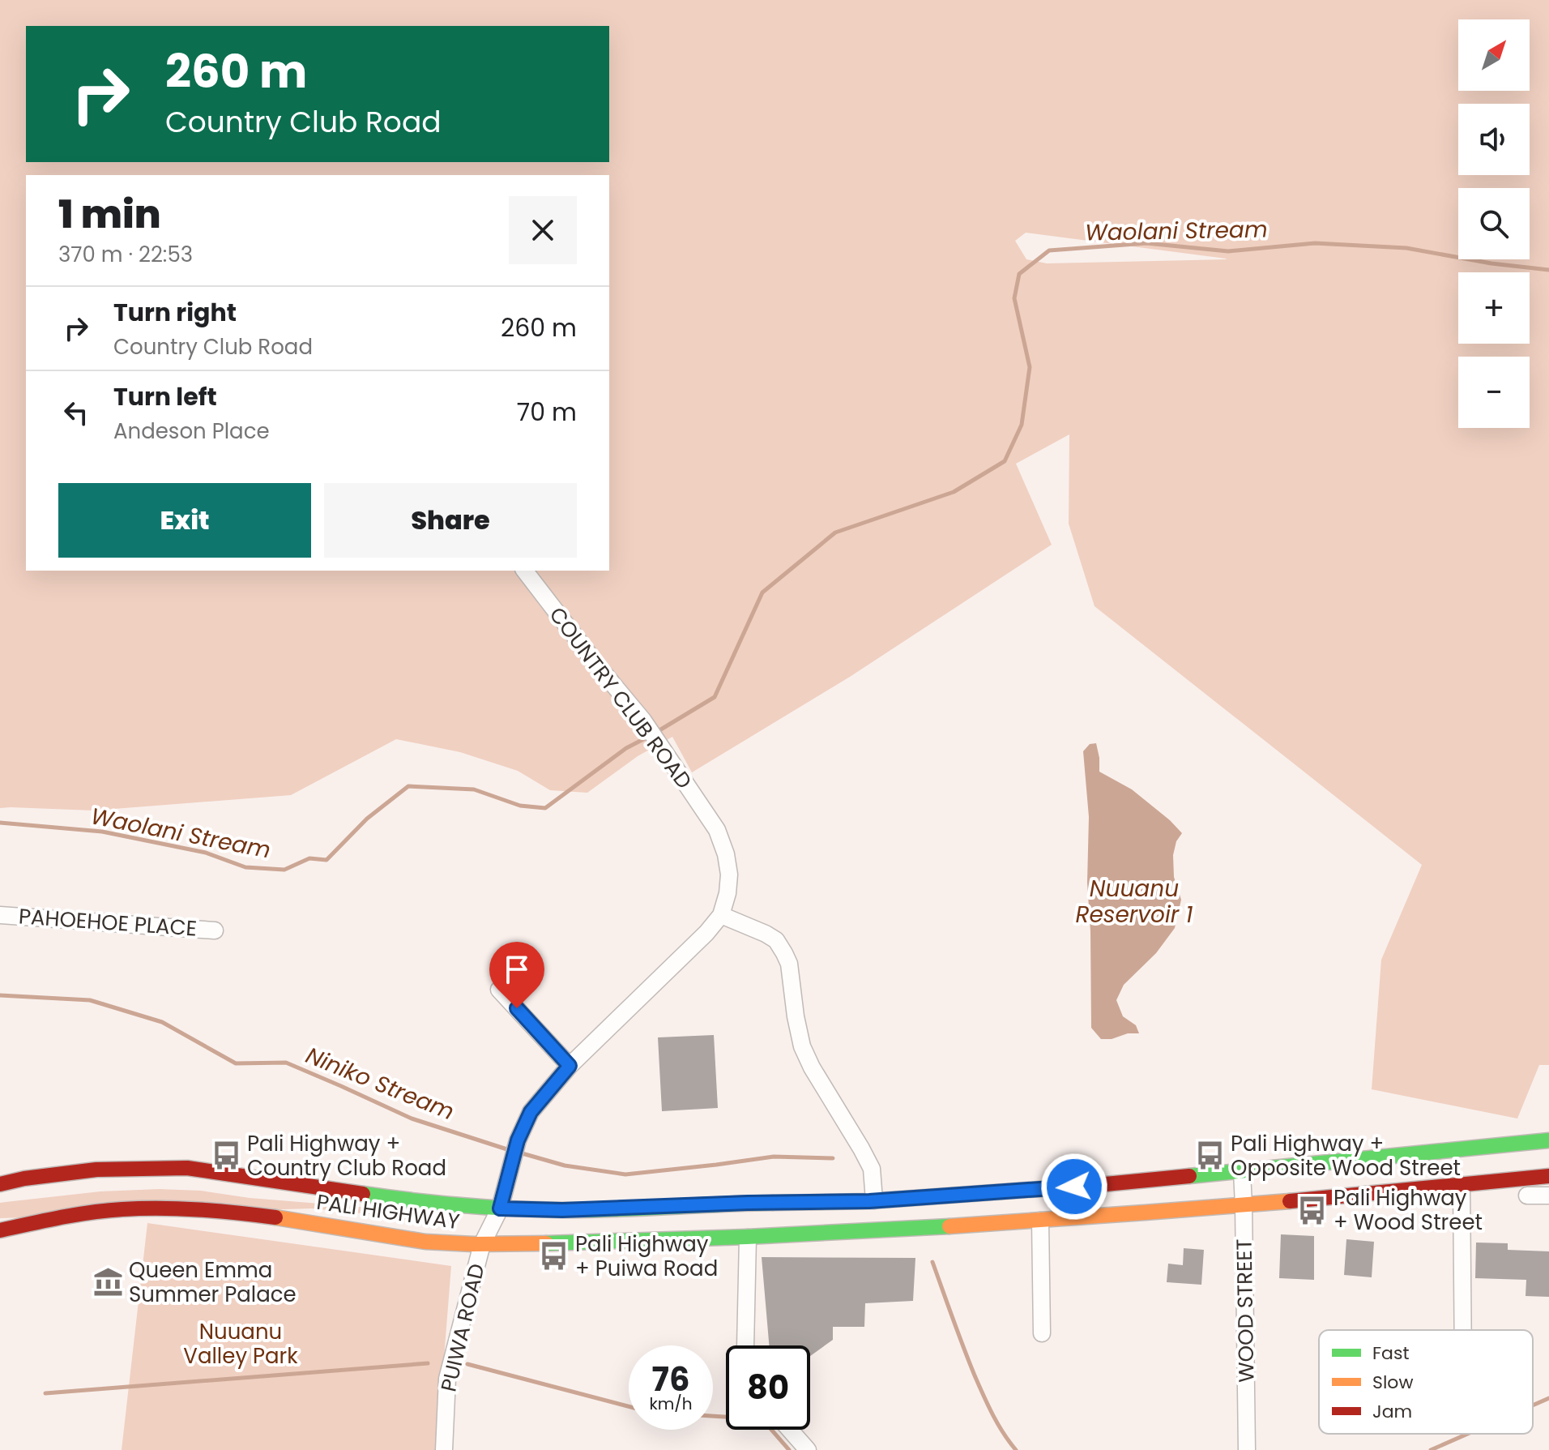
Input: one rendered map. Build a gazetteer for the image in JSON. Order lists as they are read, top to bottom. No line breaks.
{"streets":{"highway":["PALI HIGHWAY"],"street":["COUNTRY CLUB ROAD","PAHOEHOE PLACE","WOOD STREET","PUIWA ROAD"]},"crossings":[["COUNTRY CLUB ROAD","PALI HIGHWAY"],["COUNTRY CLUB ROAD","PUIWA ROAD"],["PALI HIGHWAY","WOOD STREET"],["PALI HIGHWAY","PUIWA ROAD"]],"water":["Waolani Stream","Nuuanu Reservoir 1","Niniko Stream"],"parks":["Nuuanu Valley Park"],"places":{"bus stop":["Pali Highway + Country Club Road","Pali Highway + Opposite Wood Street","Pali Highway + Wood Street","Pali Highway + Puiwa Road"],"museum":["Queen Emma Summer Palace"]},"legend":["Fast","Slow","Jam"],"north":"top right","page":{"map_buttons":["+","−"],"turn":["260 m","Country Club Road"],"heading":["1 min","370 m · 22:53"],"list":[{"name":"Turn right","note":"Country Club Road","value":"260 m"},{"name":"Turn left","note":"Andeson Place","value":"70 m"}],"buttons":["Exit","Share"],"speed":"76 km/h","limit":"80"}}
